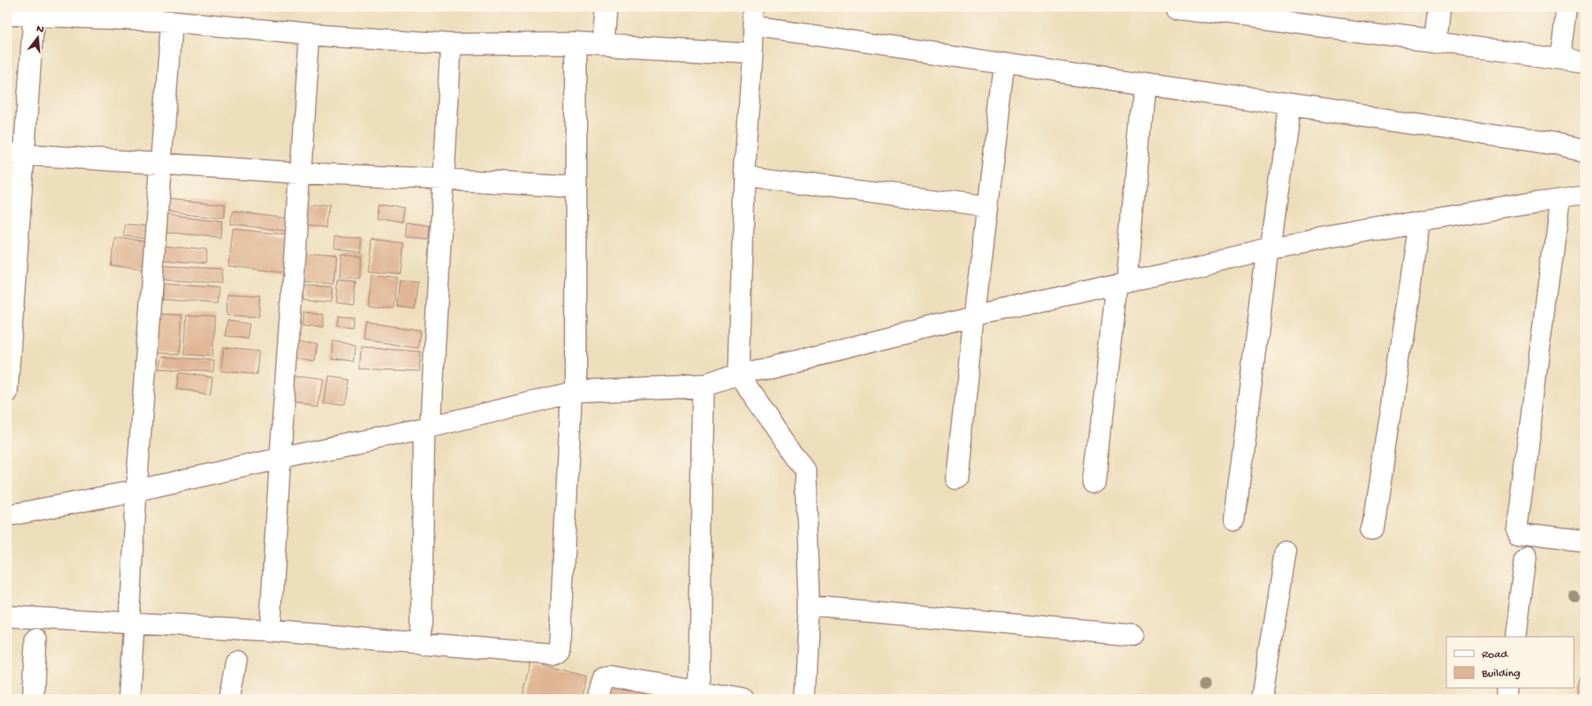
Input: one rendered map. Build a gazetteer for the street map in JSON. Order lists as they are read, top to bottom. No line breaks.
{"legend":["Road","Building"],"north":"top"}
